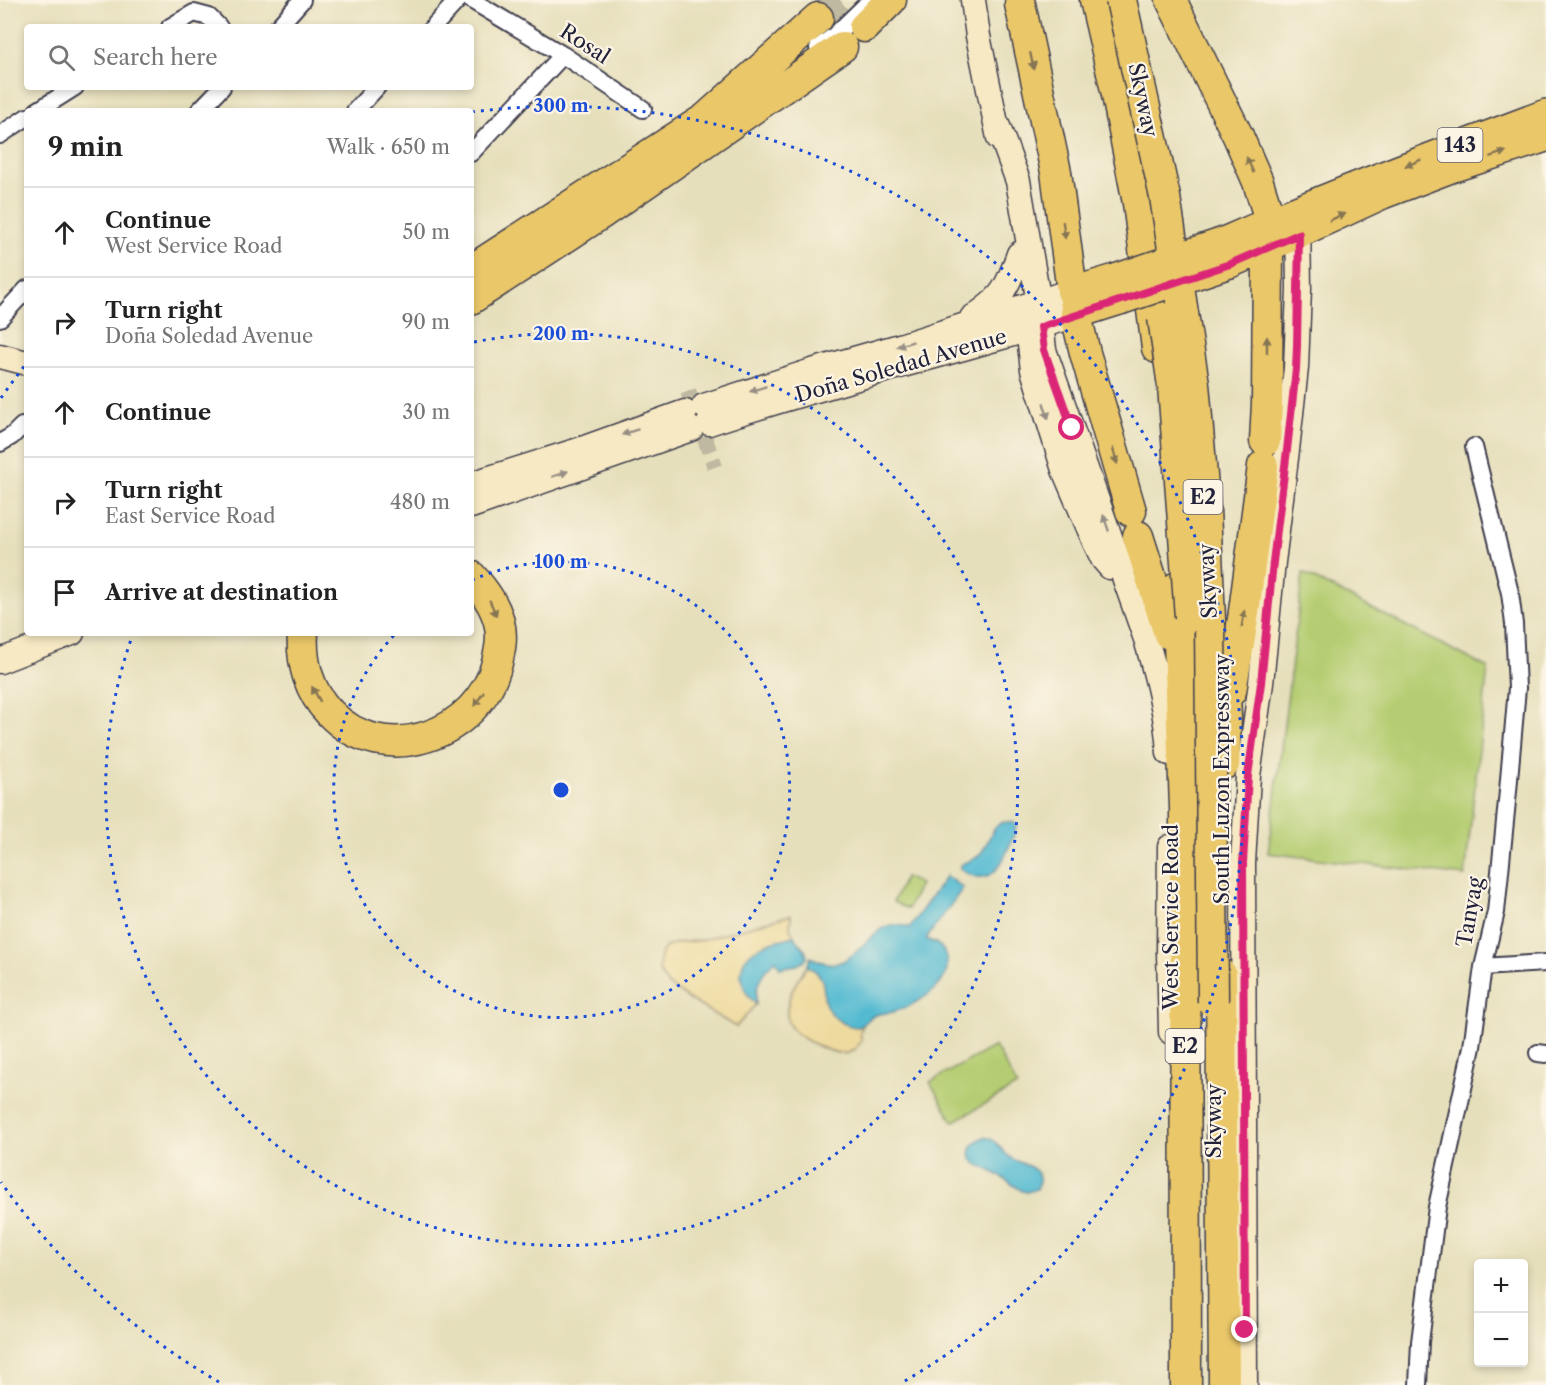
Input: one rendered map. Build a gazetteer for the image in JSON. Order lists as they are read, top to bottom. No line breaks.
{"streets":{"highway":["Skyway","E2","South Luzon Expressway"],"main road":["143","Doña Soledad Avenue","West Service Road"],"street":["Rosal","Tanyag"]},"crossings":[["143","Doña Soledad Avenue"],["Doña Soledad Avenue","West Service Road"]],"page":{"search":"Search here","heading":["9 min","Walk · 650 m"],"list":[["Continue","West Service Road","50 m"],["Turn right","Doña Soledad Avenue","90 m"],["Continue","30 m"],["Turn right","East Service Road","480 m"],"Arrive at destination"],"map_buttons":["+","−"]},"rings":["300 m","200 m","100 m"]}
